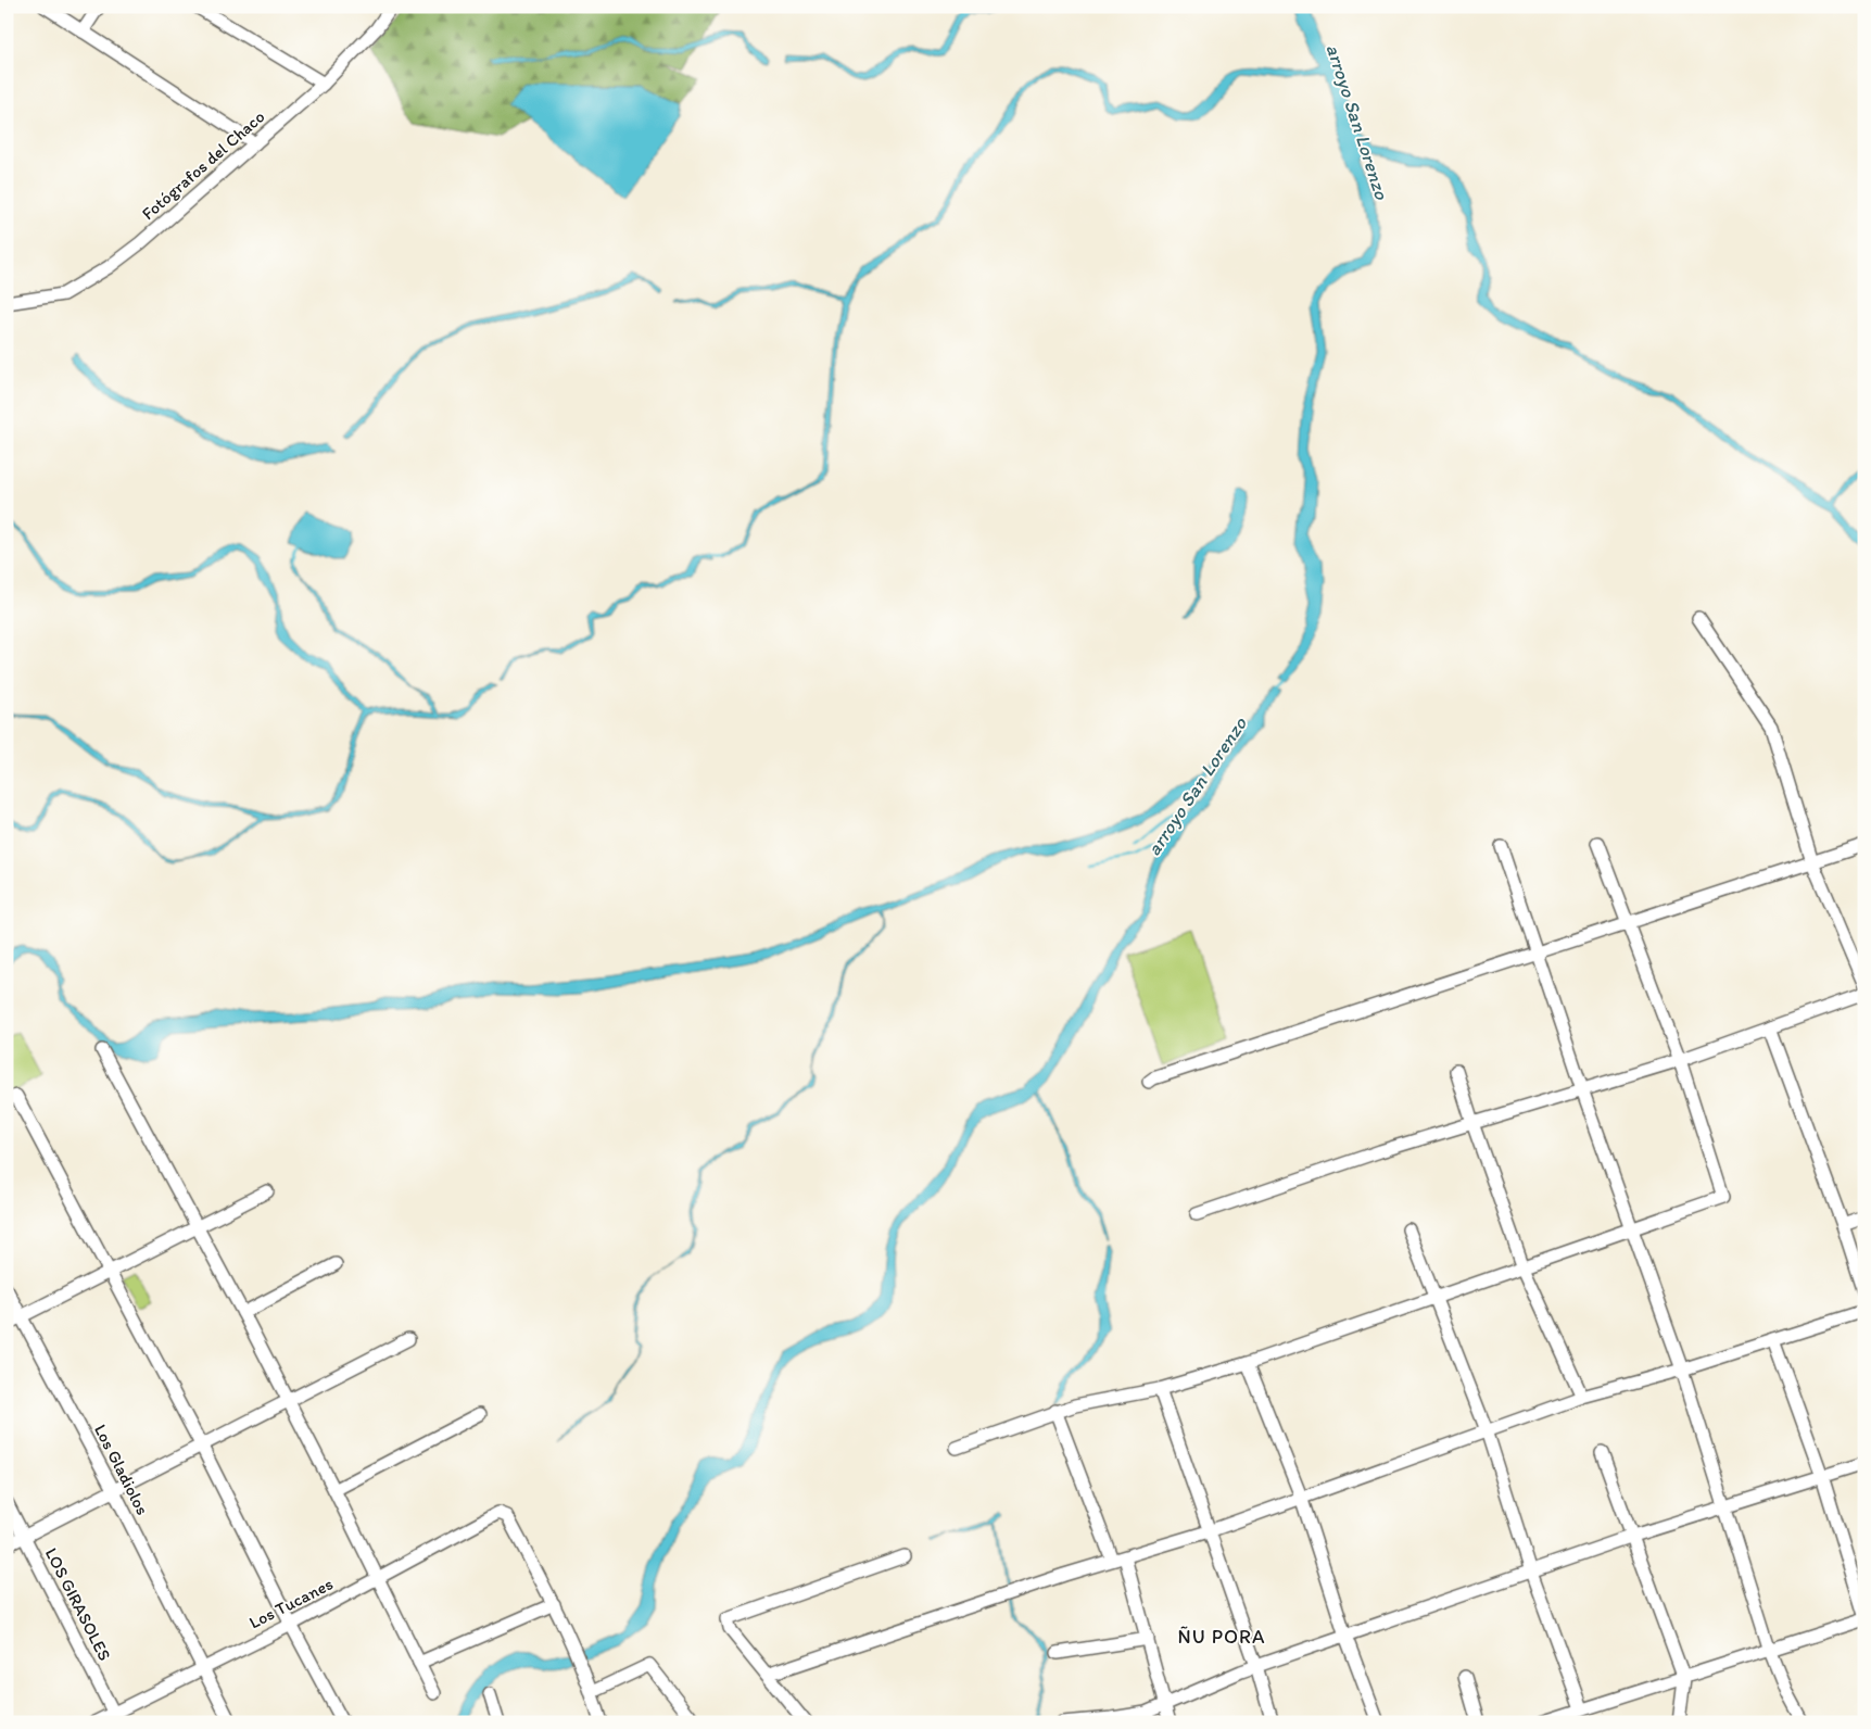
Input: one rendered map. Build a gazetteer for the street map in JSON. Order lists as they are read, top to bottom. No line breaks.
{"streets":{"street":["Fotógrafos del Chaco","Los Gladiolos","Los Tucanes","LOS GIRASOLES"]},"crossings":[["Los Gladiolos","Los Tucanes"],["Los Tucanes","LOS GIRASOLES"]],"districts":["ÑU PORA"],"water":["arroyo San Lorenzo"]}
